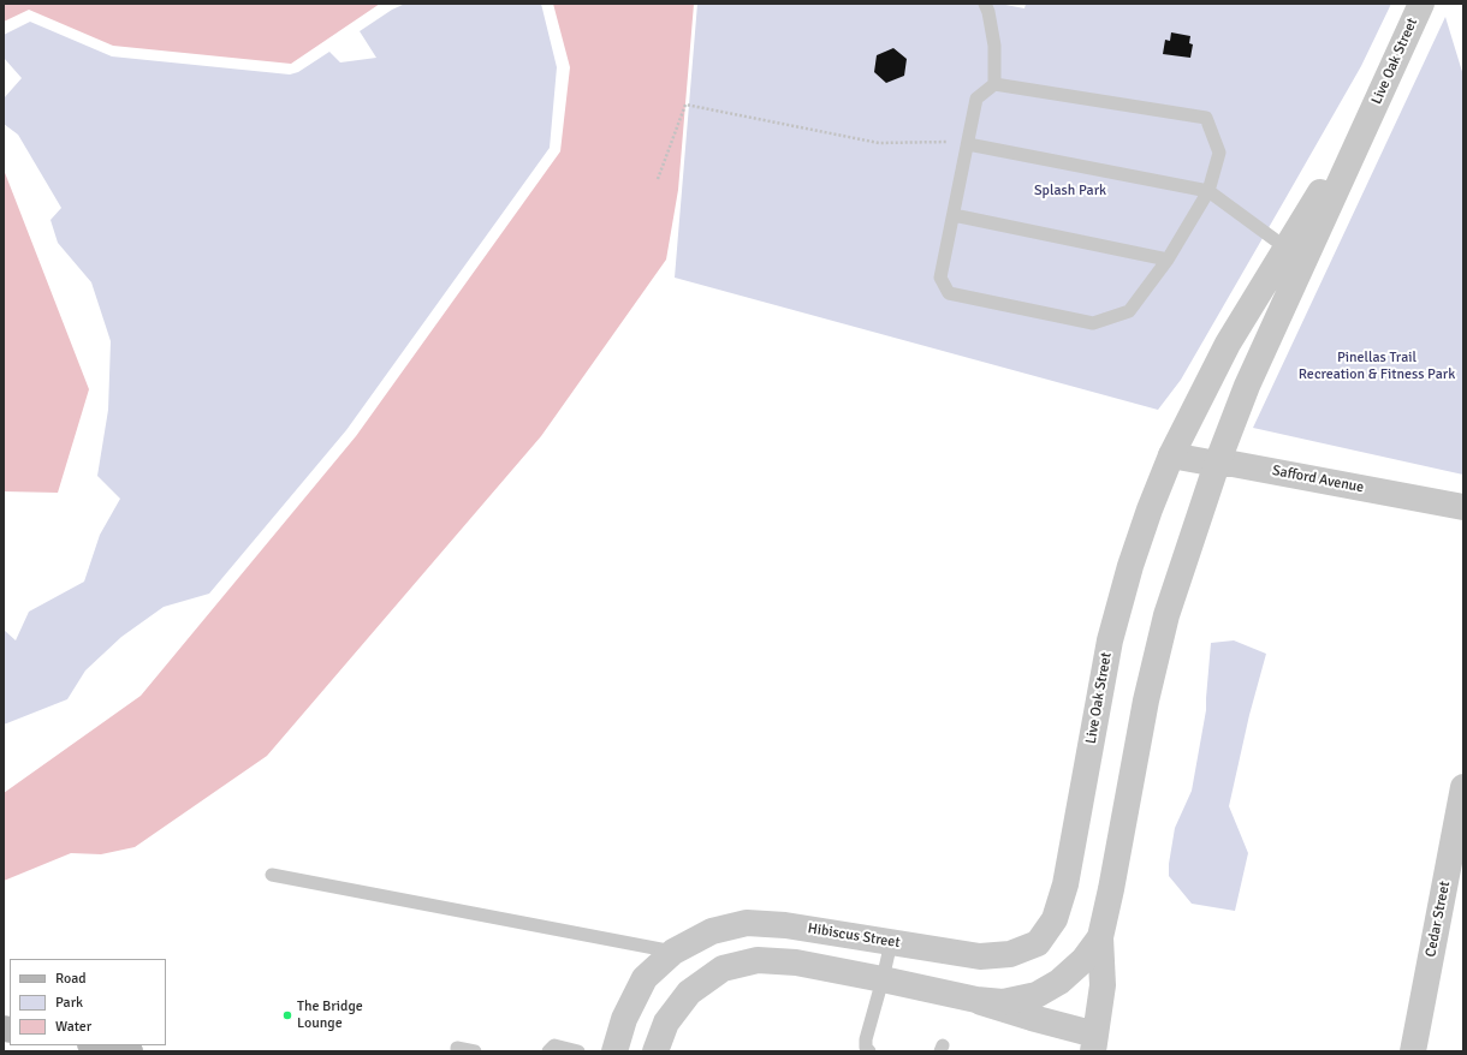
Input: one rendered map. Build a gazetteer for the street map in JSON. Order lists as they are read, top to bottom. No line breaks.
{"streets":{"street":["Live Oak Street","Safford Avenue","Cedar Street","Hibiscus Street"]},"crossings":[["Live Oak Street","Safford Avenue"],["Live Oak Street","Hibiscus Street"]],"parks":["Splash Park","Pinellas Trail Recreation & Fitness Park"],"places":["The Bridge Lounge"],"legend":["Road","Park","Water"]}
